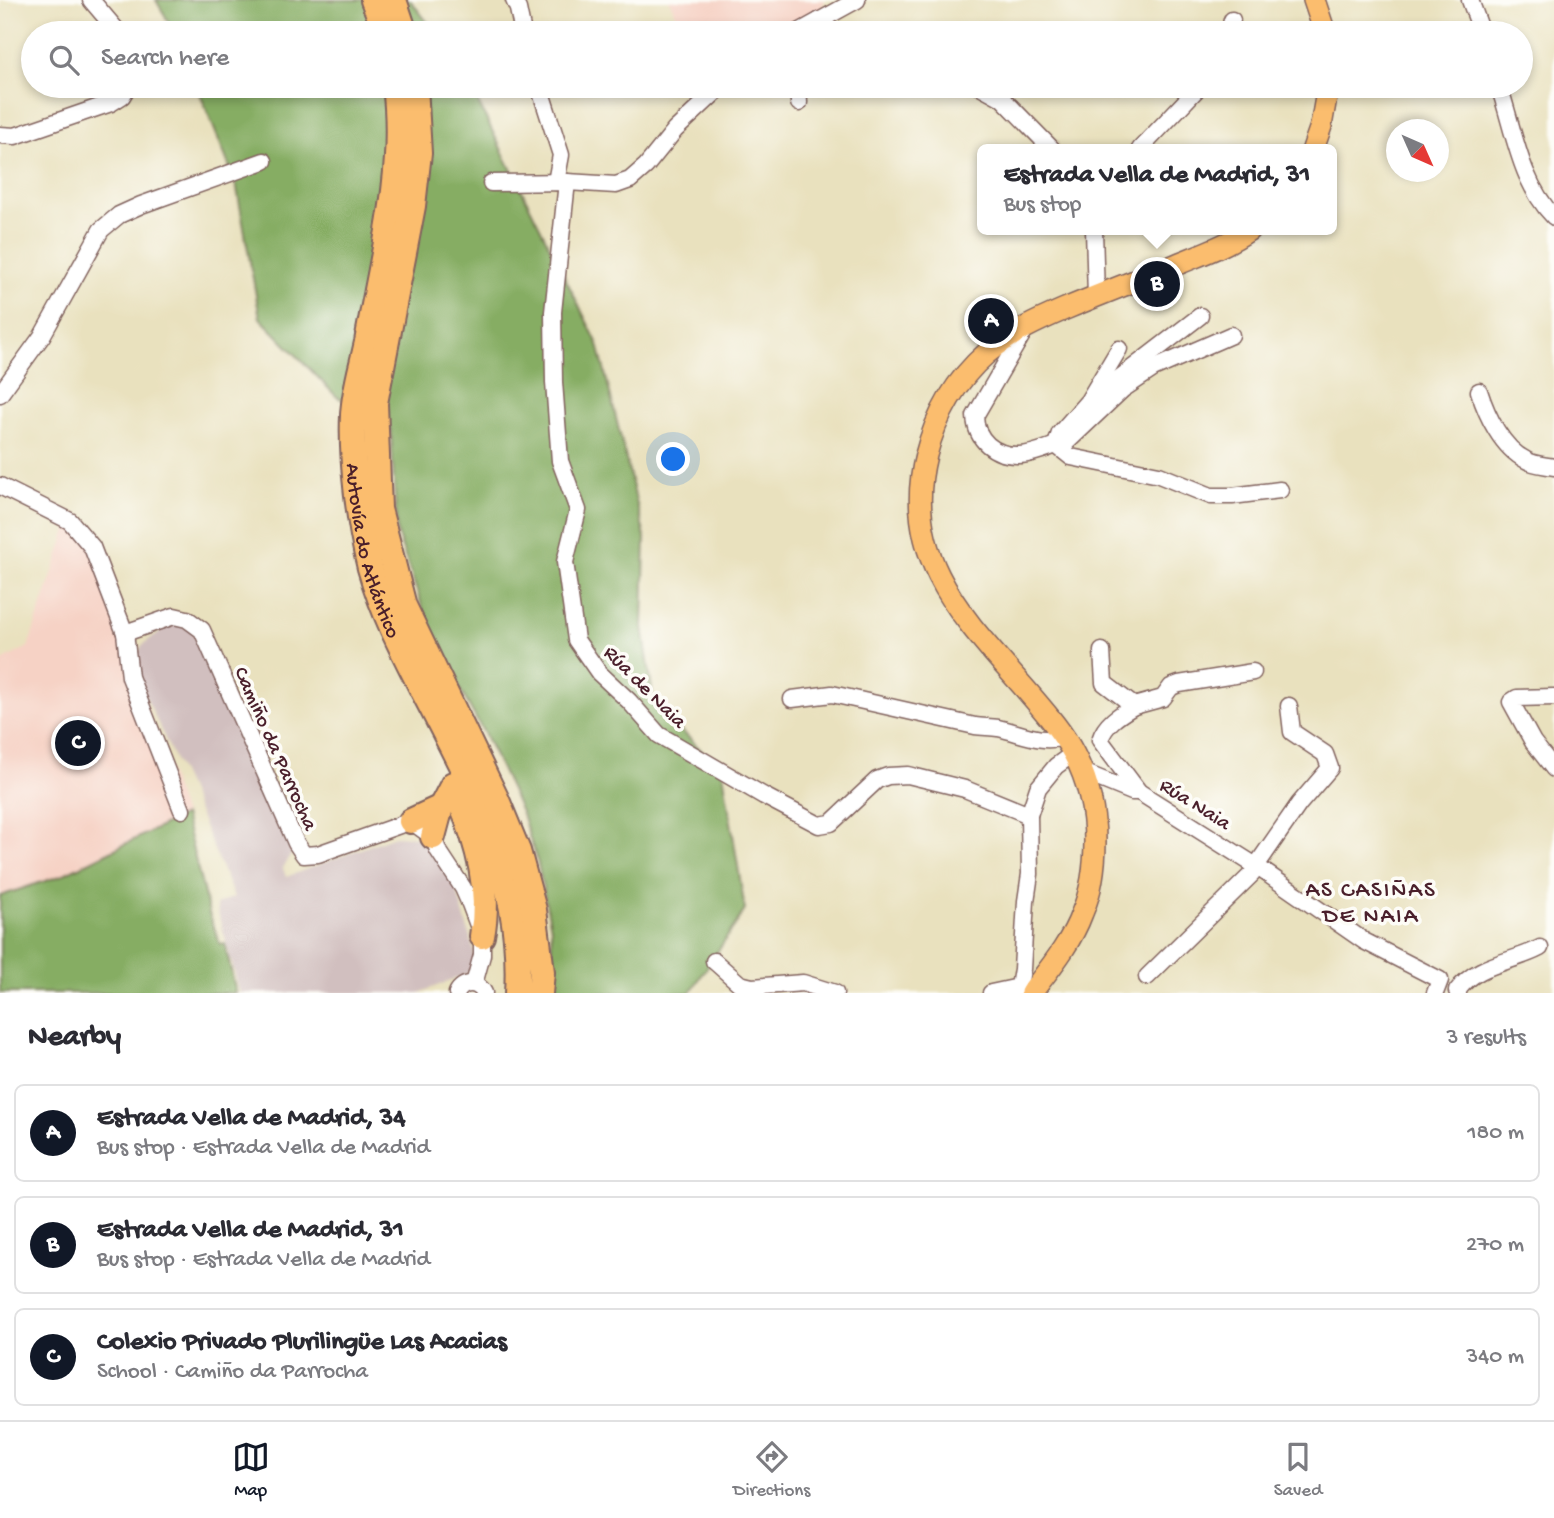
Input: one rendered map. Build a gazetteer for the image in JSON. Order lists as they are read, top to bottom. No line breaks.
{"streets":{"highway":["Autovía do Atlántico"],"street":["Rúa de Naia","Camiño da Parrocha","Rúa Naia"]},"districts":["AS CASIÑAS DE NAIA"],"north":"bottom right","page":{"search":"Search here","popup":["Estrada Vella de Madrid, 31","Bus stop"],"pins":["B","A","C"],"heading":["Nearby","3 results"],"list":[{"mark":"A","name":"Estrada Vella de Madrid, 34","note":"Bus stop · Estrada Vella de Madrid","value":"180 m"},{"mark":"B","name":"Estrada Vella de Madrid, 31","note":"Bus stop · Estrada Vella de Madrid","value":"270 m"},{"mark":"C","name":"Colexio Privado Plurilingüe Las Acacias","note":"School · Camiño da Parrocha","value":"340 m"}],"nav":["Map","Directions","Saved"]}}
